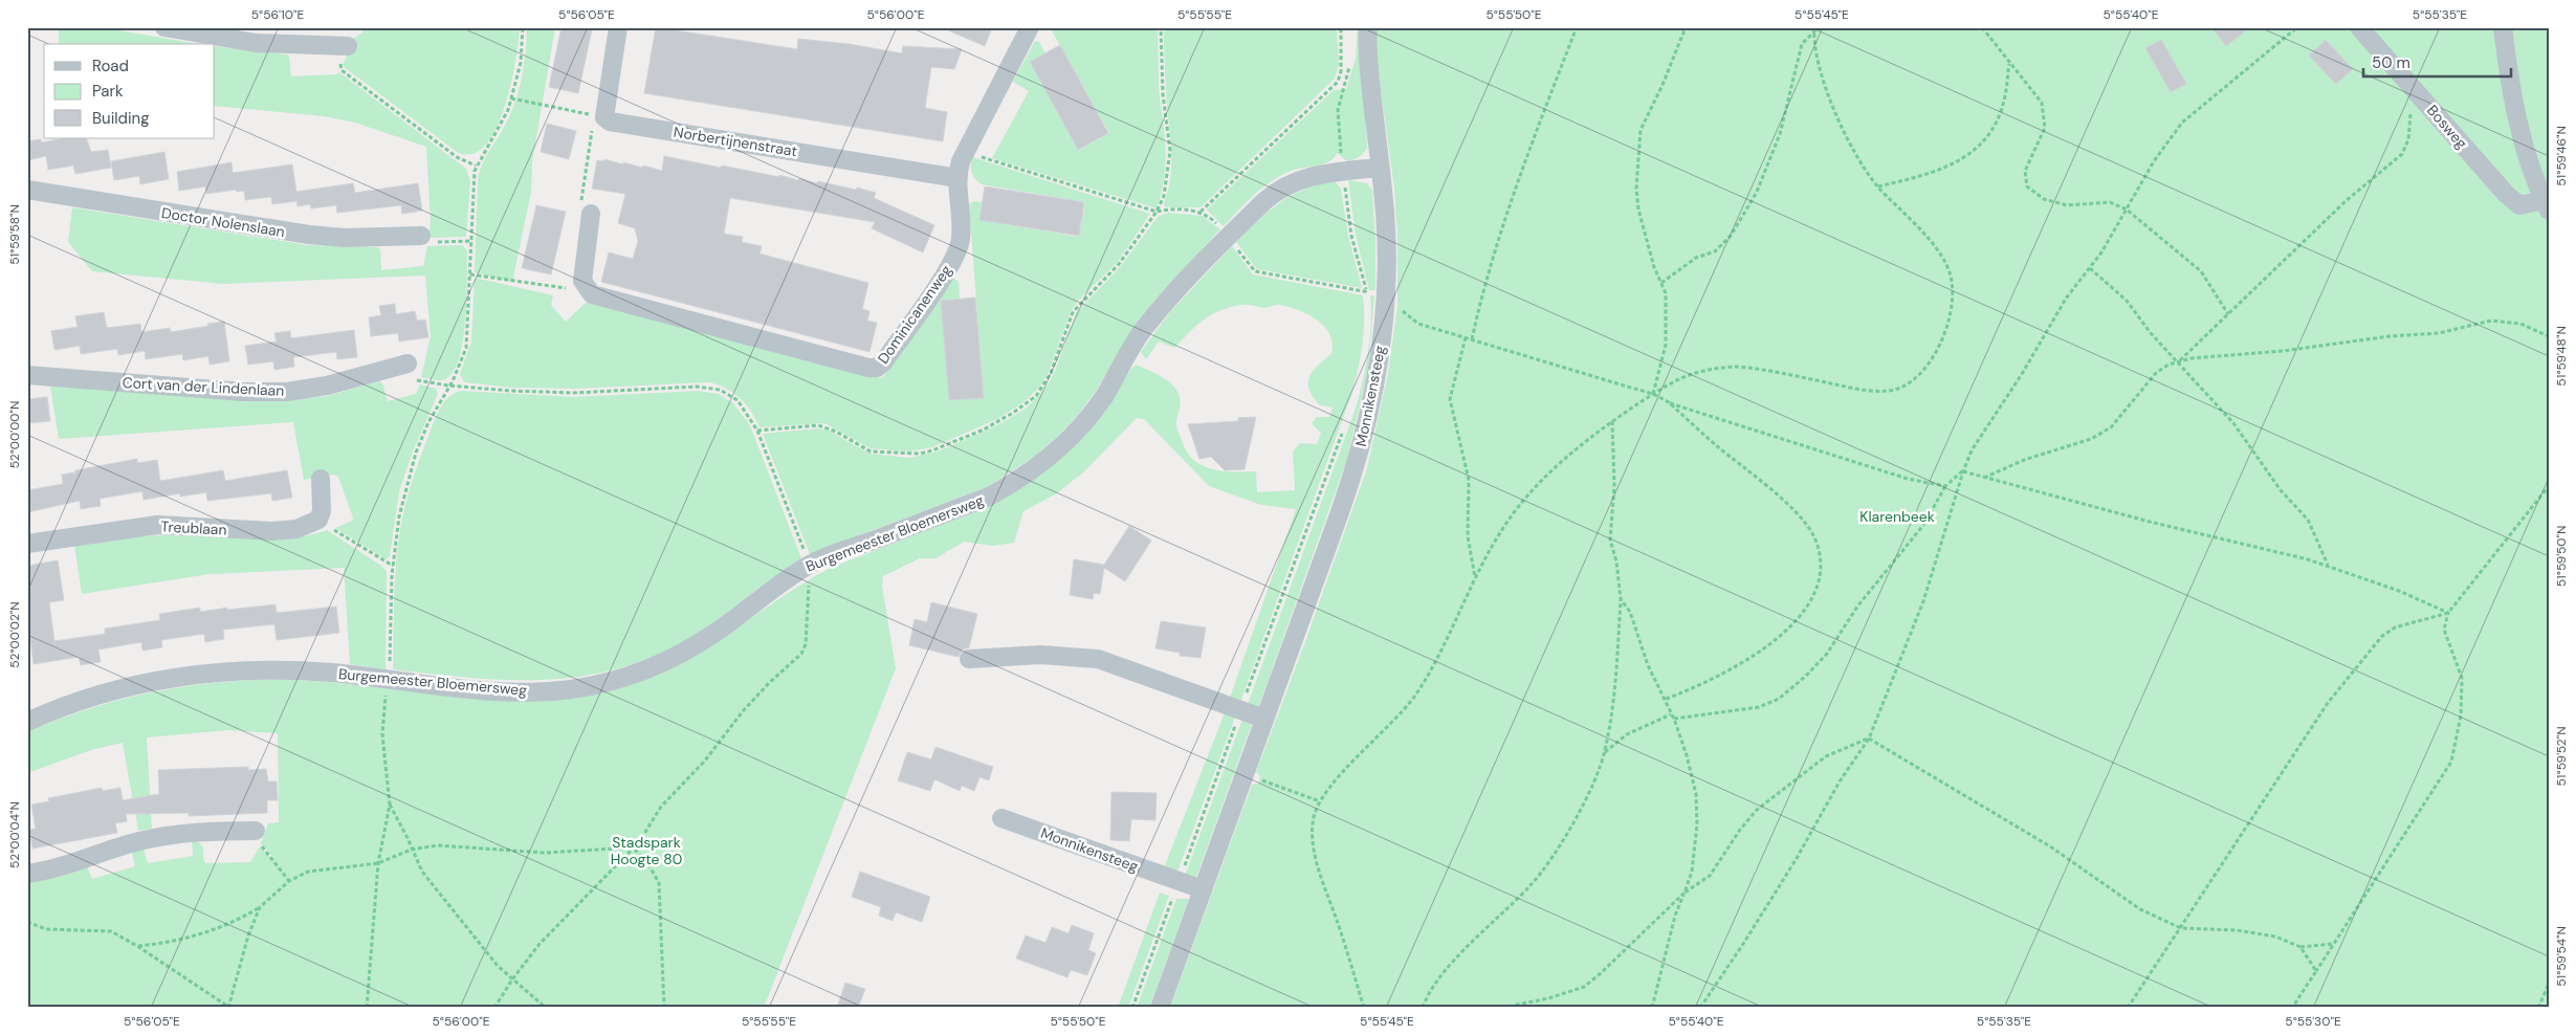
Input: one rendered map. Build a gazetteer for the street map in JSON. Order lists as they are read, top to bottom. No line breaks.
{"streets":{"street":["Bosweg","Norbertijnenstraat","Doctor Nolenslaan","Dominicanenweg","Cort van der Lindenlaan","Monnikensteeg","Treublaan","Burgemeester Bloemersweg"]},"crossings":[["Norbertijnenstraat","Dominicanenweg"],["Monnikensteeg","Burgemeester Bloemersweg"]],"parks":["Klarenbeek","Stadspark Hoogte 80"],"legend":["Road","Park","Building"],"scale_bar":"50 m","coordinates":["5°56'10\"E","5°56'05\"E","5°56'00\"E","5°55'55\"E","5°55'50\"E","5°55'45\"E","5°55'40\"E","5°55'35\"E","51°59'46\"N","51°59'58\"N","51°59'48\"N","52°00'00\"N","51°59'50\"N","52°00'02\"N","51°59'52\"N","52°00'04\"N","51°59'54\"N","5°55'30\"E"]}
